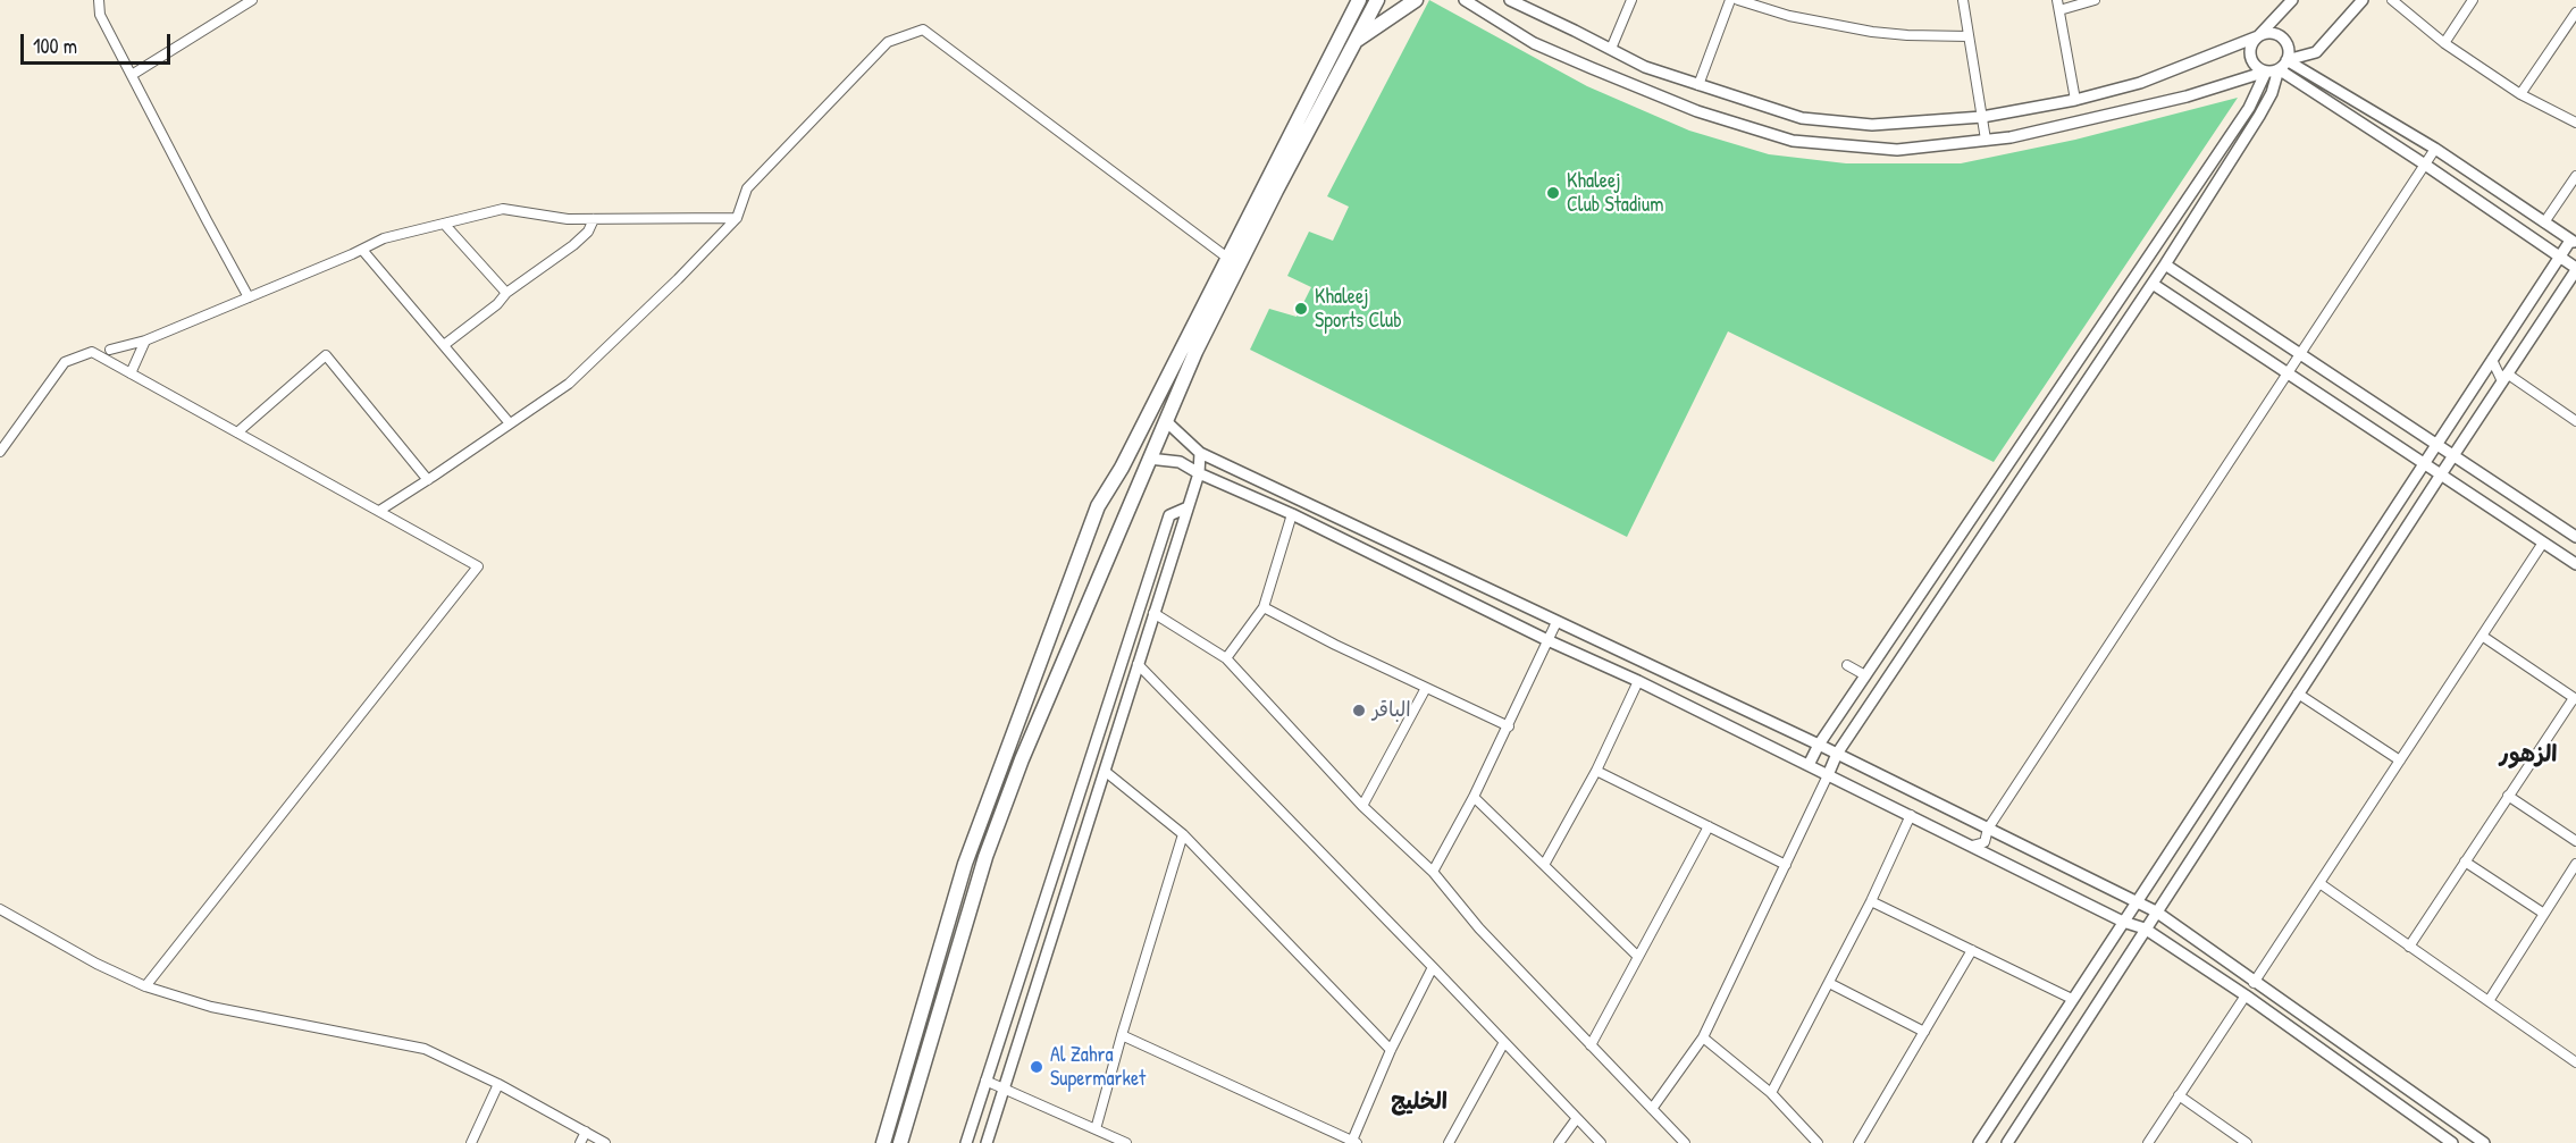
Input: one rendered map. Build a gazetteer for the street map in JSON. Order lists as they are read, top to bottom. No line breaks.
{"districts":["الزهور","الخليج"],"places":["Khaleej Club Stadium","Khaleej Sports Club","الباقر","Al Zahra Supermarket"],"scale_bar":"100 m"}
